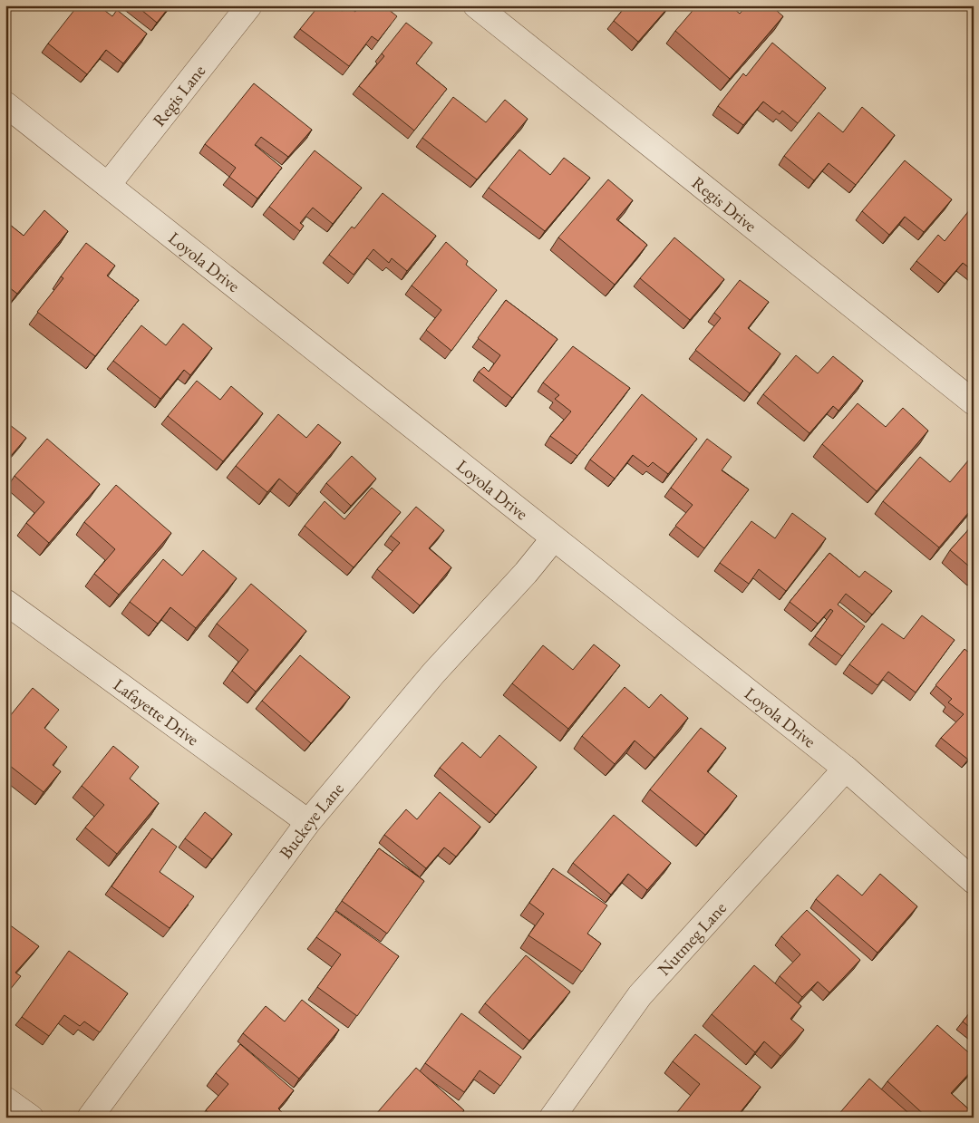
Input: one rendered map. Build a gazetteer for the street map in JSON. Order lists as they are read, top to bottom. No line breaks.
{"streets":{"street":["Regis Lane","Regis Drive","Loyola Drive","Lafayette Drive","Buckeye Lane","Nutmeg Lane"]},"crossings":[["Regis Lane","Loyola Drive"],["Loyola Drive","Buckeye Lane"],["Loyola Drive","Nutmeg Lane"],["Lafayette Drive","Buckeye Lane"]]}
